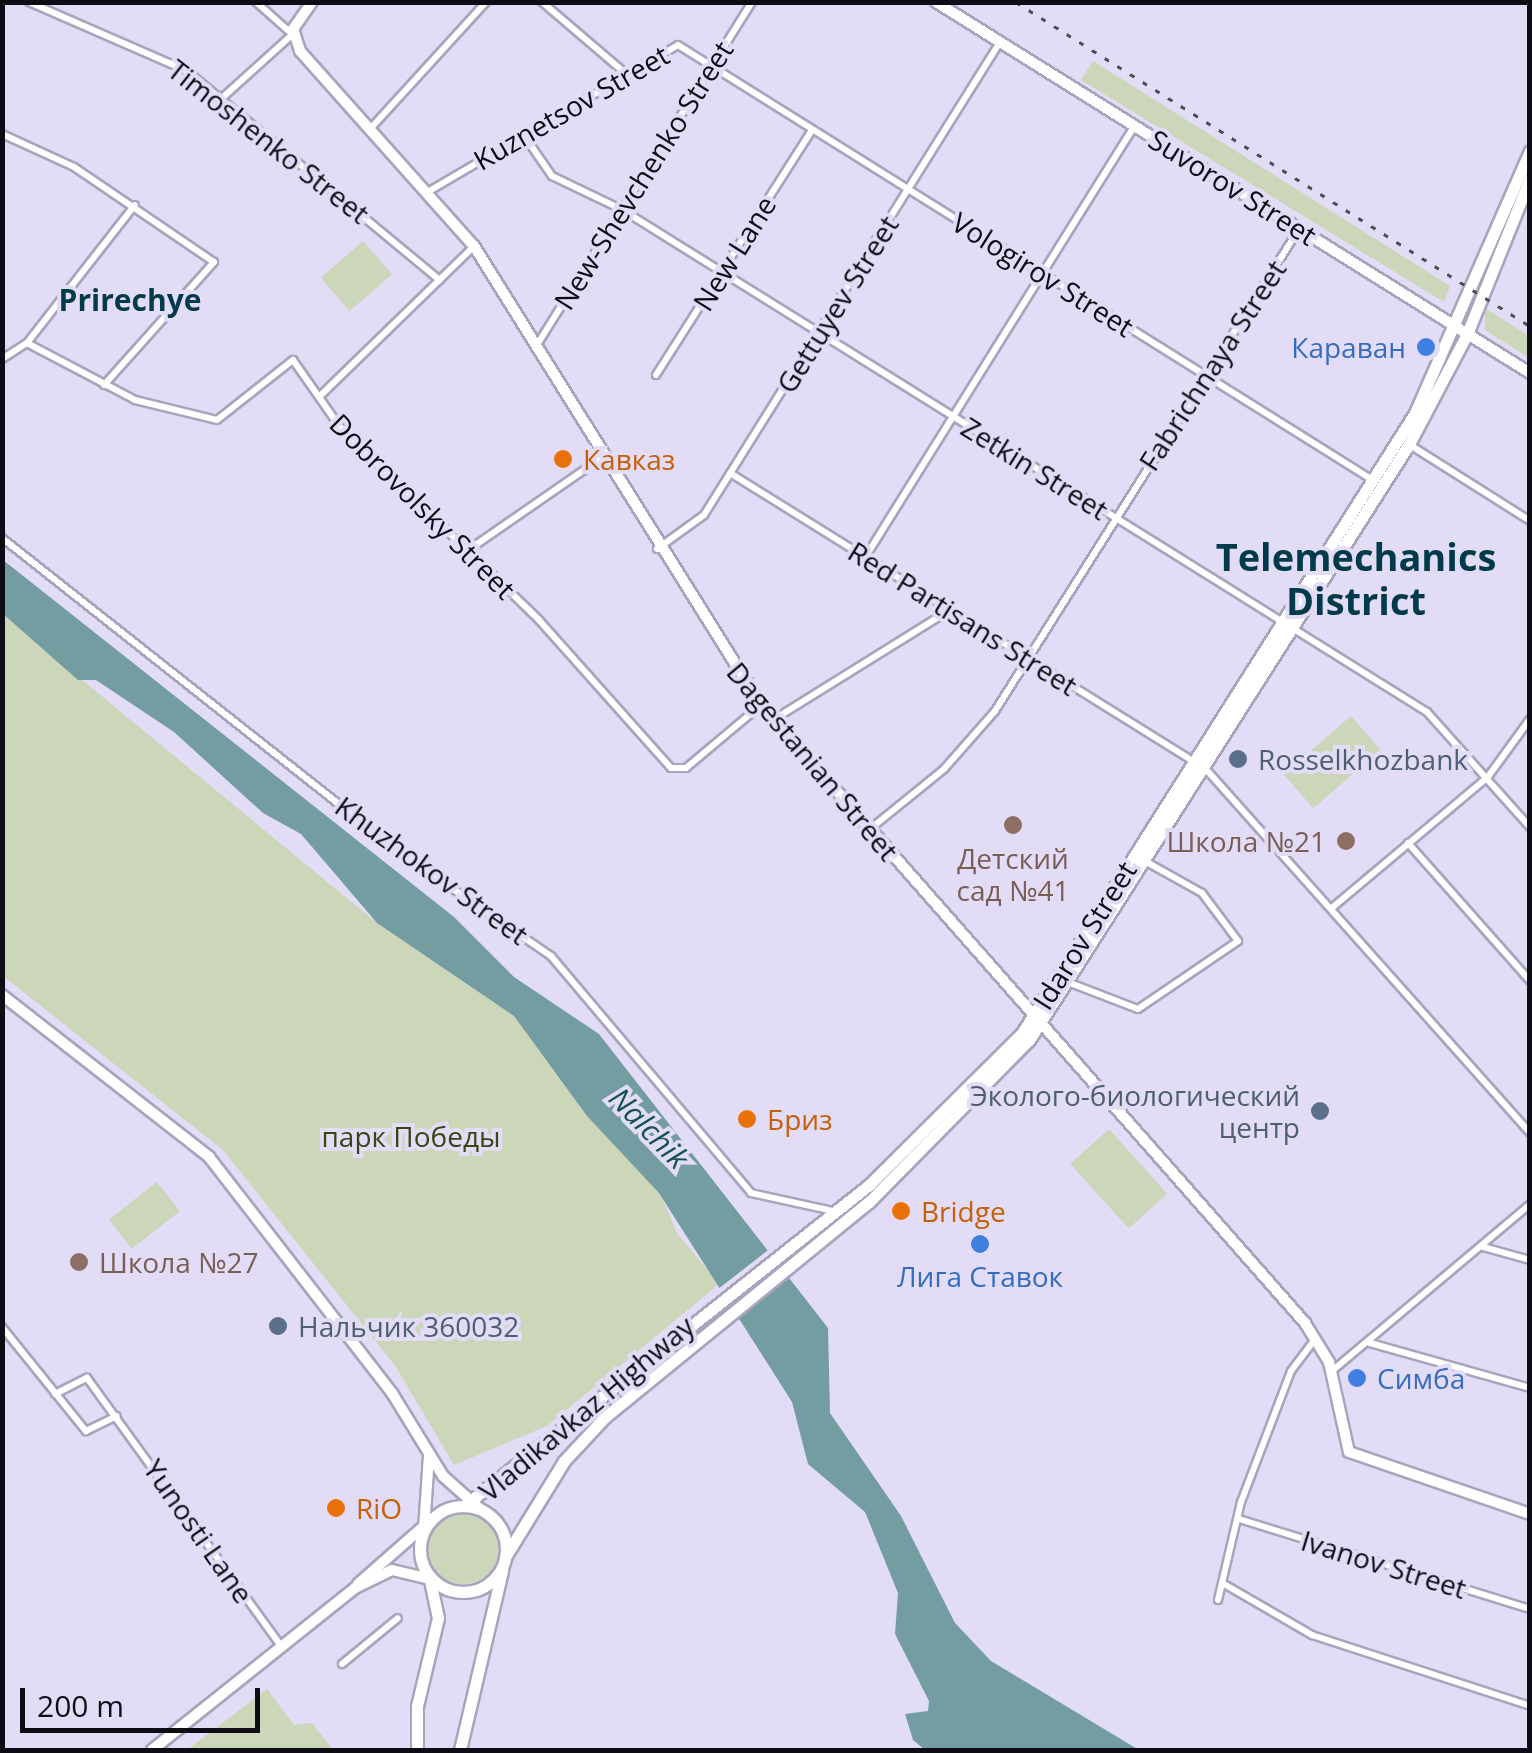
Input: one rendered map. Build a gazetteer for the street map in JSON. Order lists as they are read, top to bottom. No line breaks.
{"streets":{"main road":["Idarov Street","Vladikavkaz Highway"],"street":["Kuznetsov Street","Timoshenko Street","New-Shevchenko Street","Suvorov Street","New Lane","Vologirov Street","Gettuyev Street","Fabrichnaya Street","Zetkin Street","Dobrovolsky Street","Red Partisans Street","Dagestanian Street","Khuzhokov Street","Yunosti Lane","Ivanov Street"]},"crossings":[["Kuznetsov Street","New-Shevchenko Street"],["Kuznetsov Street","Vologirov Street"],["Kuznetsov Street","Zetkin Street"],["Kuznetsov Street","Dagestanian Street"],["New-Shevchenko Street","Vologirov Street"],["New-Shevchenko Street","Zetkin Street"],["New-Shevchenko Street","Dagestanian Street"],["Suvorov Street","Gettuyev Street"],["Suvorov Street","Fabrichnaya Street"],["Suvorov Street","Idarov Street"],["New Lane","Vologirov Street"],["New Lane","Zetkin Street"],["Vologirov Street","Gettuyev Street"],["Vologirov Street","Fabrichnaya Street"],["Vologirov Street","Idarov Street"],["Gettuyev Street","Zetkin Street"],["Gettuyev Street","Red Partisans Street"],["Gettuyev Street","Dagestanian Street"],["Fabrichnaya Street","Zetkin Street"],["Fabrichnaya Street","Red Partisans Street"],["Fabrichnaya Street","Dagestanian Street"],["Zetkin Street","Idarov Street"],["Dobrovolsky Street","Dagestanian Street"],["Red Partisans Street","Idarov Street"],["Dagestanian Street","Idarov Street"],["Khuzhokov Street","Idarov Street"],["Idarov Street","Vladikavkaz Highway"]],"districts":["Prirechye","Telemechanics District"],"water":["Nalchik"],"parks":["парк Победы"],"places":["Караван","Кавказ","Rosselkhozbank","Детский сад №41","Школа №21","Эколого-биологический центр","Бриз","Bridge","Лига Ставок","Школа №27","Нальчик 360032","Симба","RiO"],"scale_bar":"200 m"}
